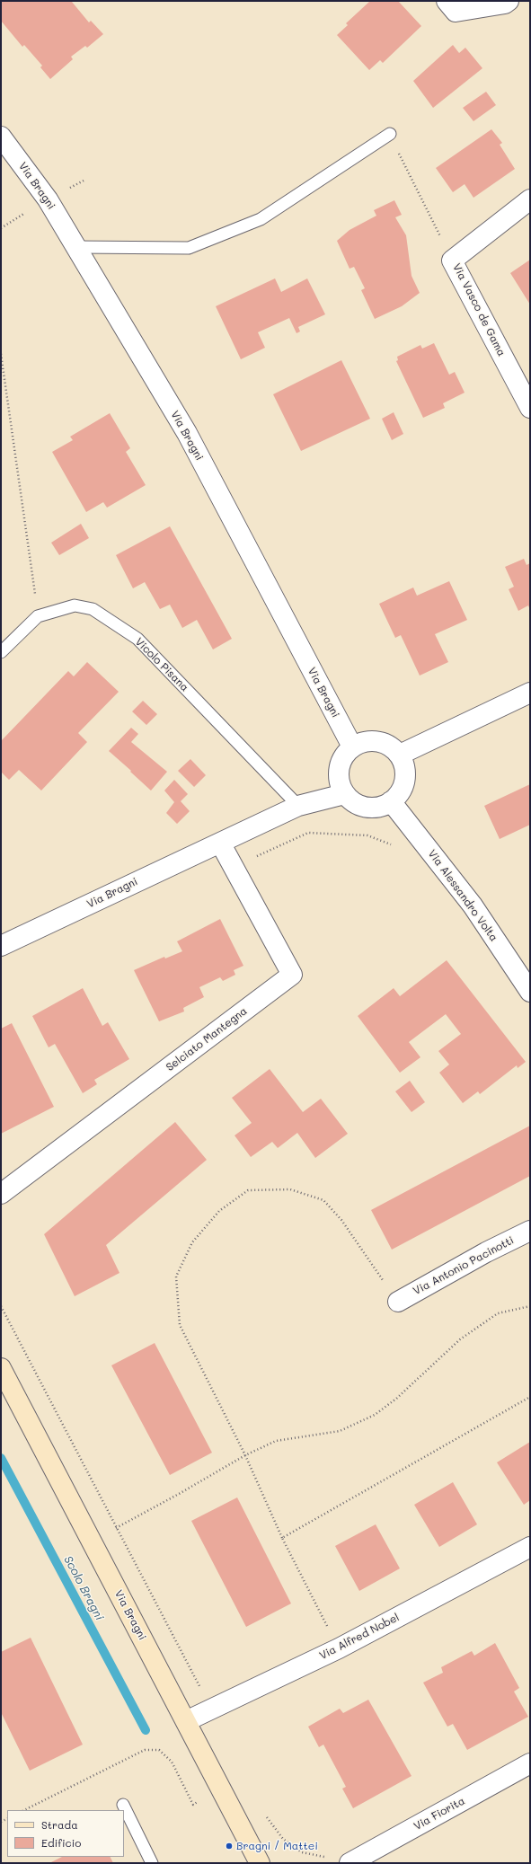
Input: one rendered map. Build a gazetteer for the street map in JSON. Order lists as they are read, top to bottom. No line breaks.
{"streets":{"street":["Via Bragni","Via Vasco de Gama","Via Alessandro Volta","Selciato Mantegna","Via Antonio Pacinotti","Via Alfred Nobel","Via Fiorita"],"lane":["Vicolo Pisana"]},"crossings":[["Via Bragni","Vicolo Pisana"],["Via Bragni","Via Alessandro Volta"],["Via Bragni","Selciato Mantegna"],["Via Bragni","Via Alfred Nobel"]],"water":["Scolo Bragni"],"places":["Bragni / Mattei"],"legend":["Strada","Edificio"]}
